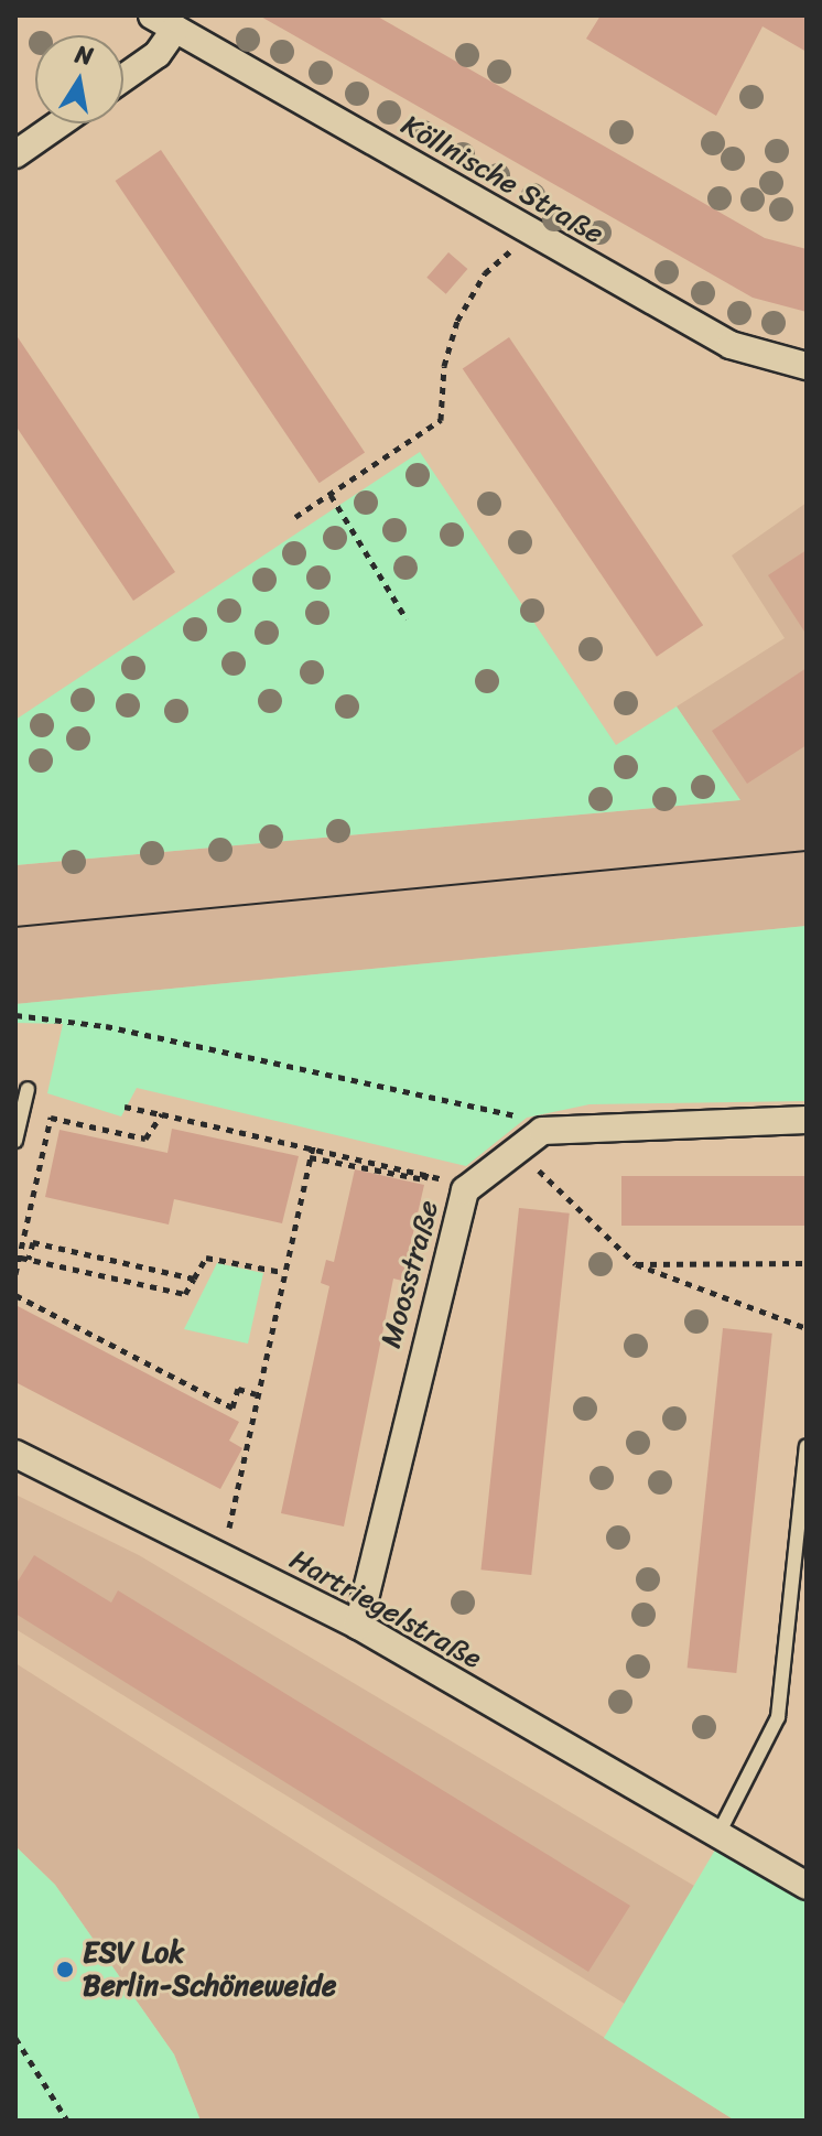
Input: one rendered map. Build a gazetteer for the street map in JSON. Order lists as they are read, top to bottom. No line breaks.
{"streets":{"street":["Köllnische Straße","Moosstraße","Hartriegelstraße"]},"crossings":[["Moosstraße","Hartriegelstraße"]],"places":["ESV Lok Berlin-Schöneweide"],"north":"top"}
